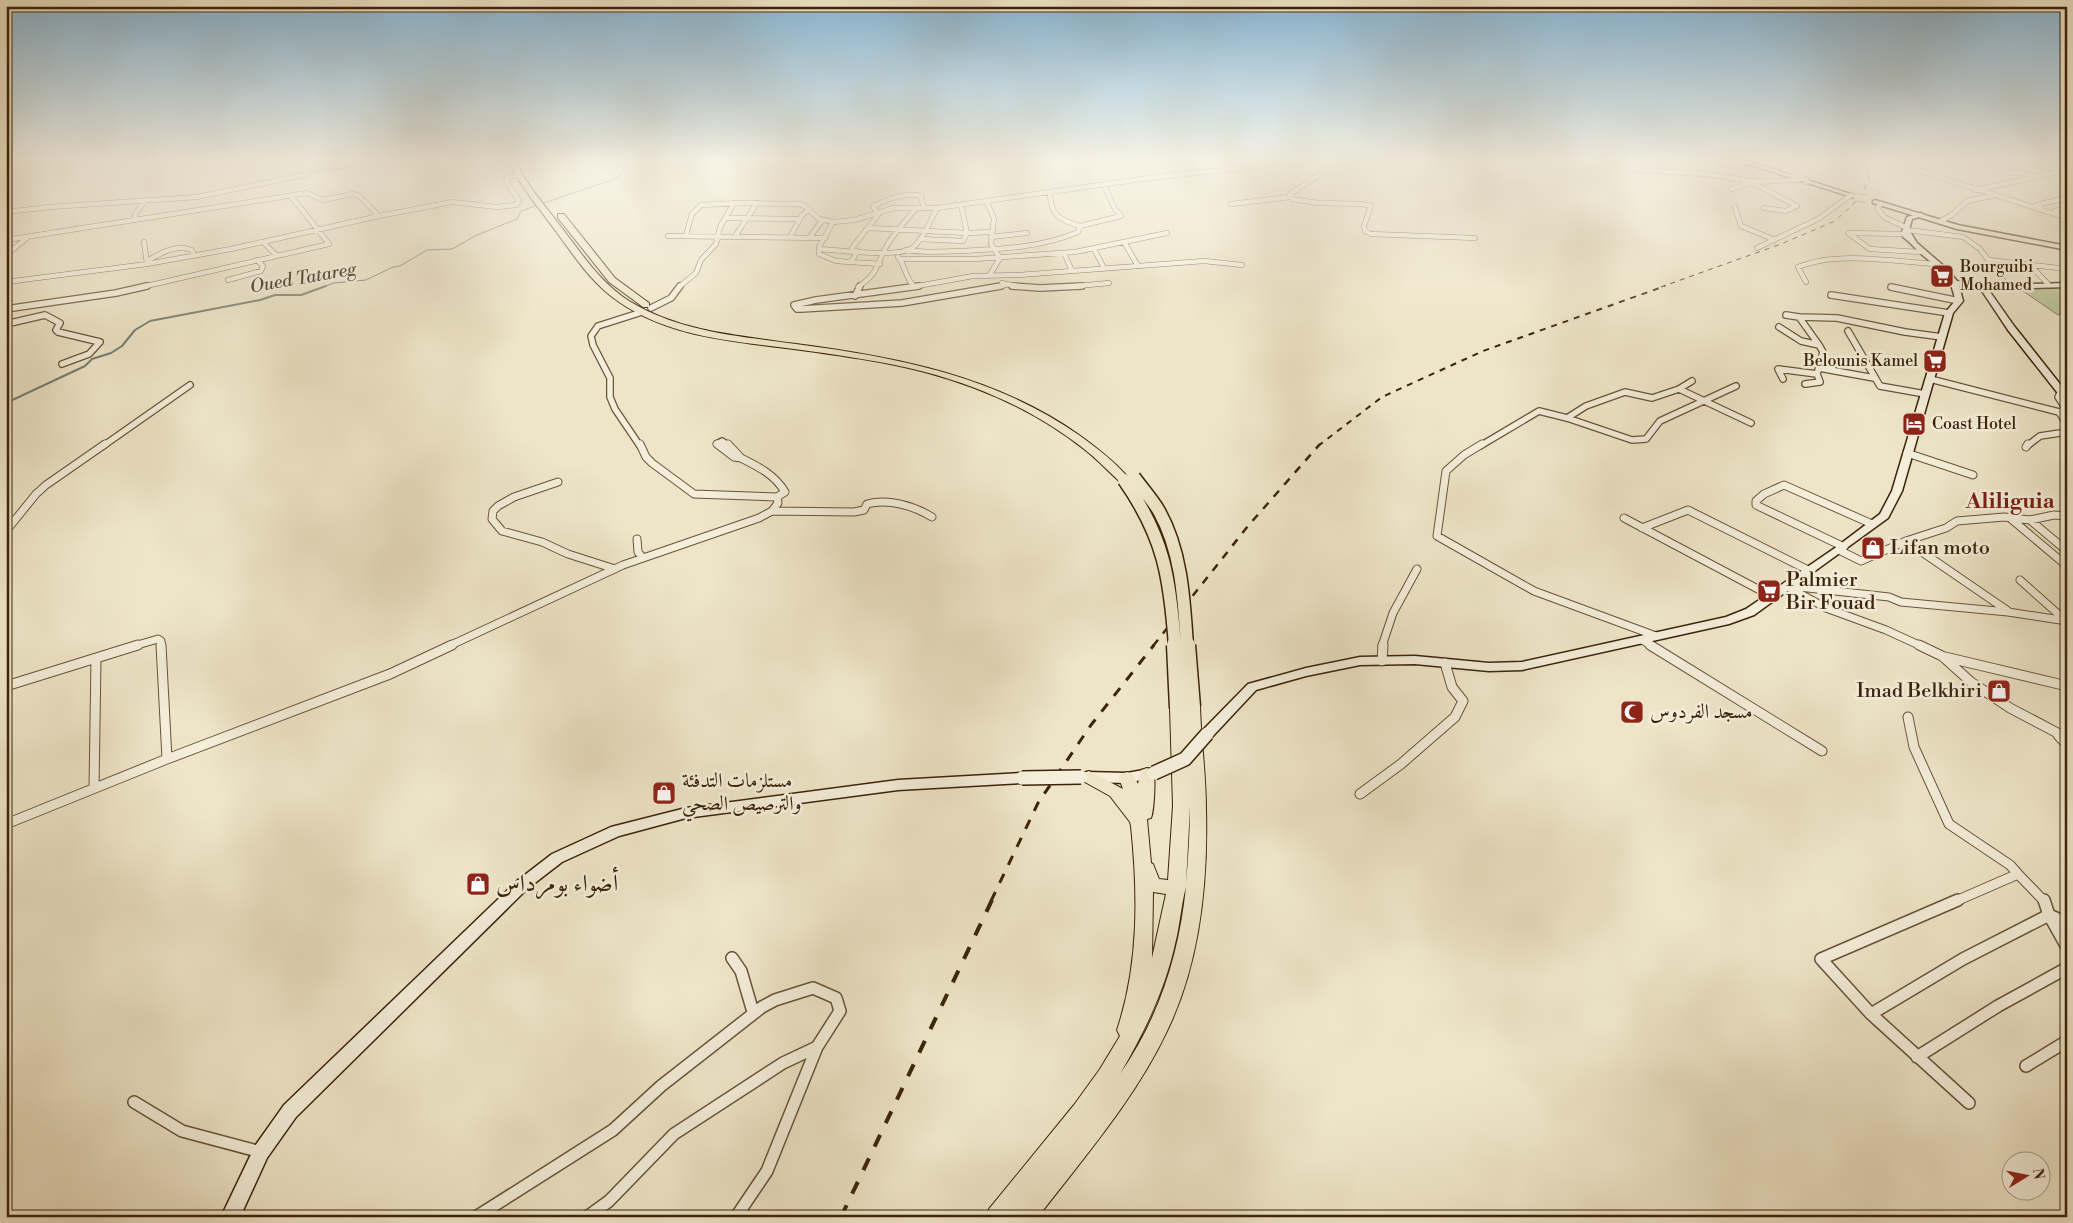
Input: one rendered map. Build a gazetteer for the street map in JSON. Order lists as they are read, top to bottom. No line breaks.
{"districts":["Aliliguia"],"water":["Oued Tatareg"],"places":{"supermarket":["Bourguibi Mohamed","Belounis Kamel","Palmier Bir Fouad"],"hotel":["Coast Hotel"],"shop":["Lifan moto","Imad Belkhiri","مستلزمات التدفئة والترصيص الصحي","أضواء بومرداس"],"mosque":["مسجد الفردوس"]},"north":"right"}
